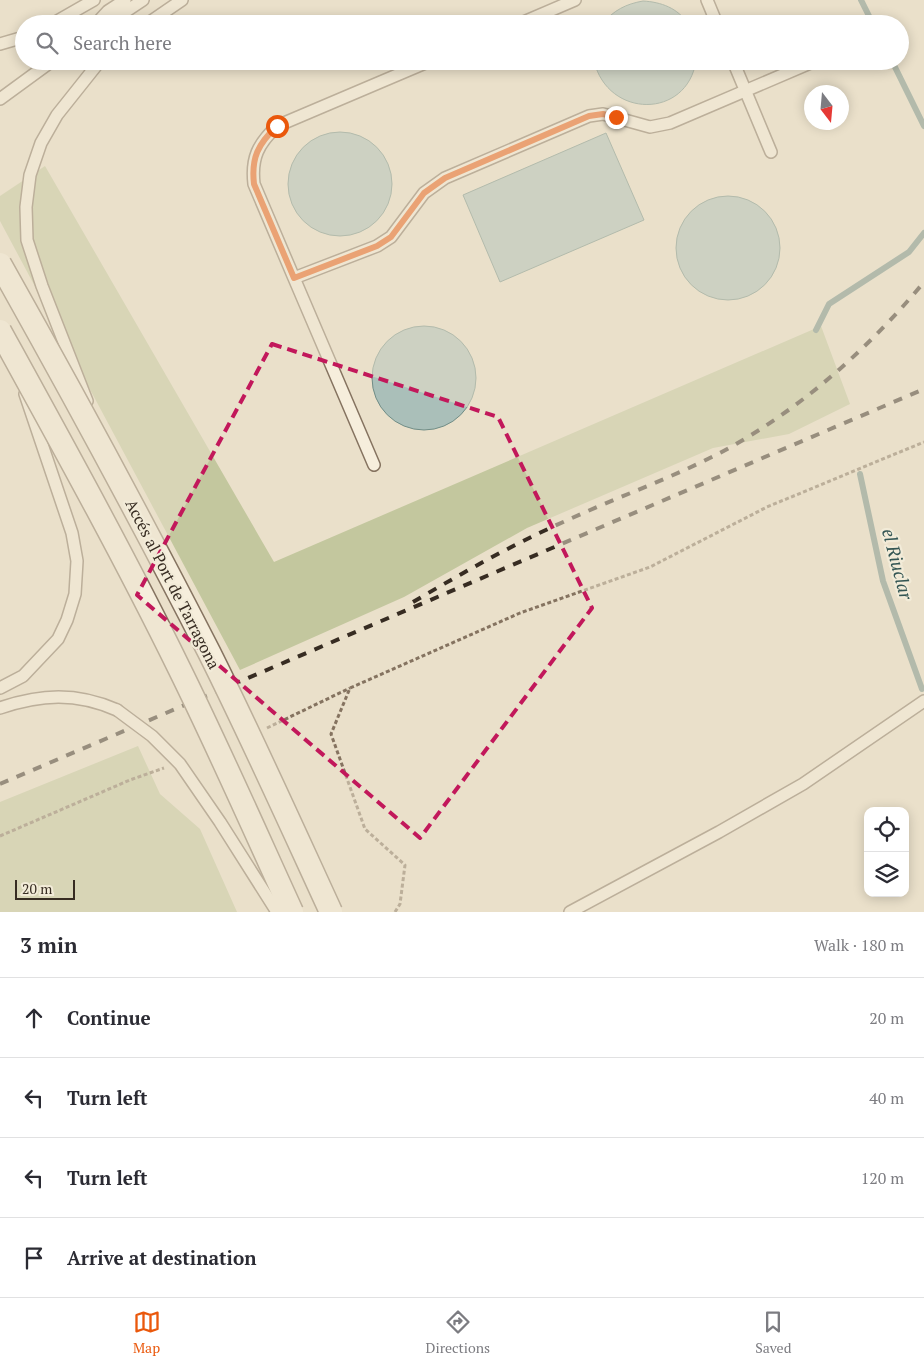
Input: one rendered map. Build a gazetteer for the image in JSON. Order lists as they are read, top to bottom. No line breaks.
{"streets":{"street":["Accés al Port de Tarragona"]},"water":["el Riuclar"],"scale_bar":"20 m","north":"bottom","page":{"search":"Search here","scale":"20 m","heading":["3 min","Walk · 180 m"],"list":[["Continue","20 m"],["Turn left","40 m"],["Turn left","120 m"],"Arrive at destination"],"nav":["Map","Directions","Saved"]}}
